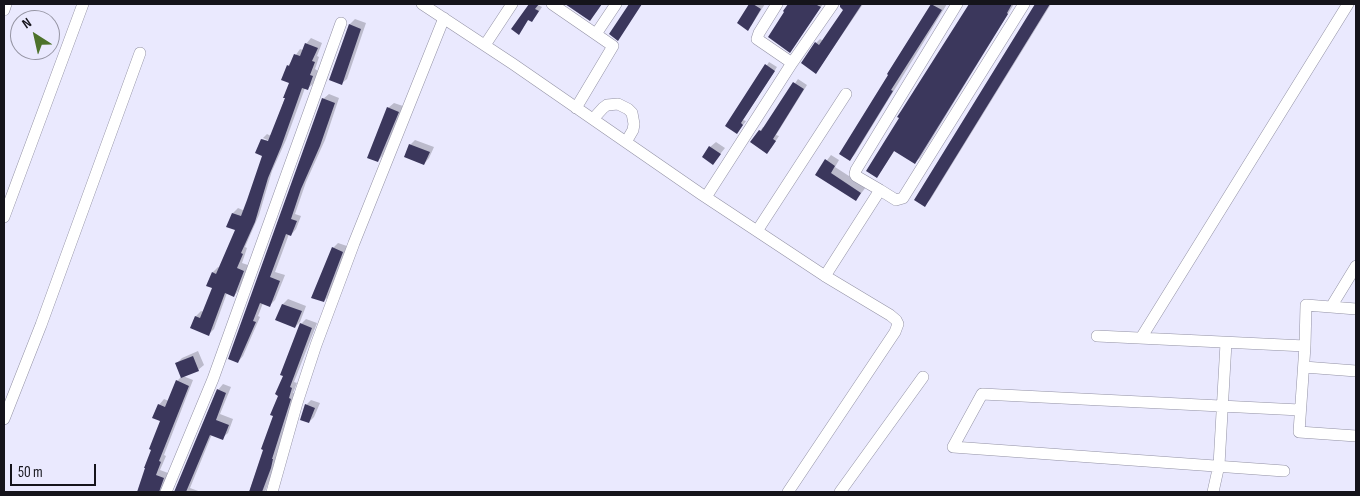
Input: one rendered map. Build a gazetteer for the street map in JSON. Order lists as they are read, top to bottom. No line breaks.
{"scale_bar":"50 m","north":"top left"}
